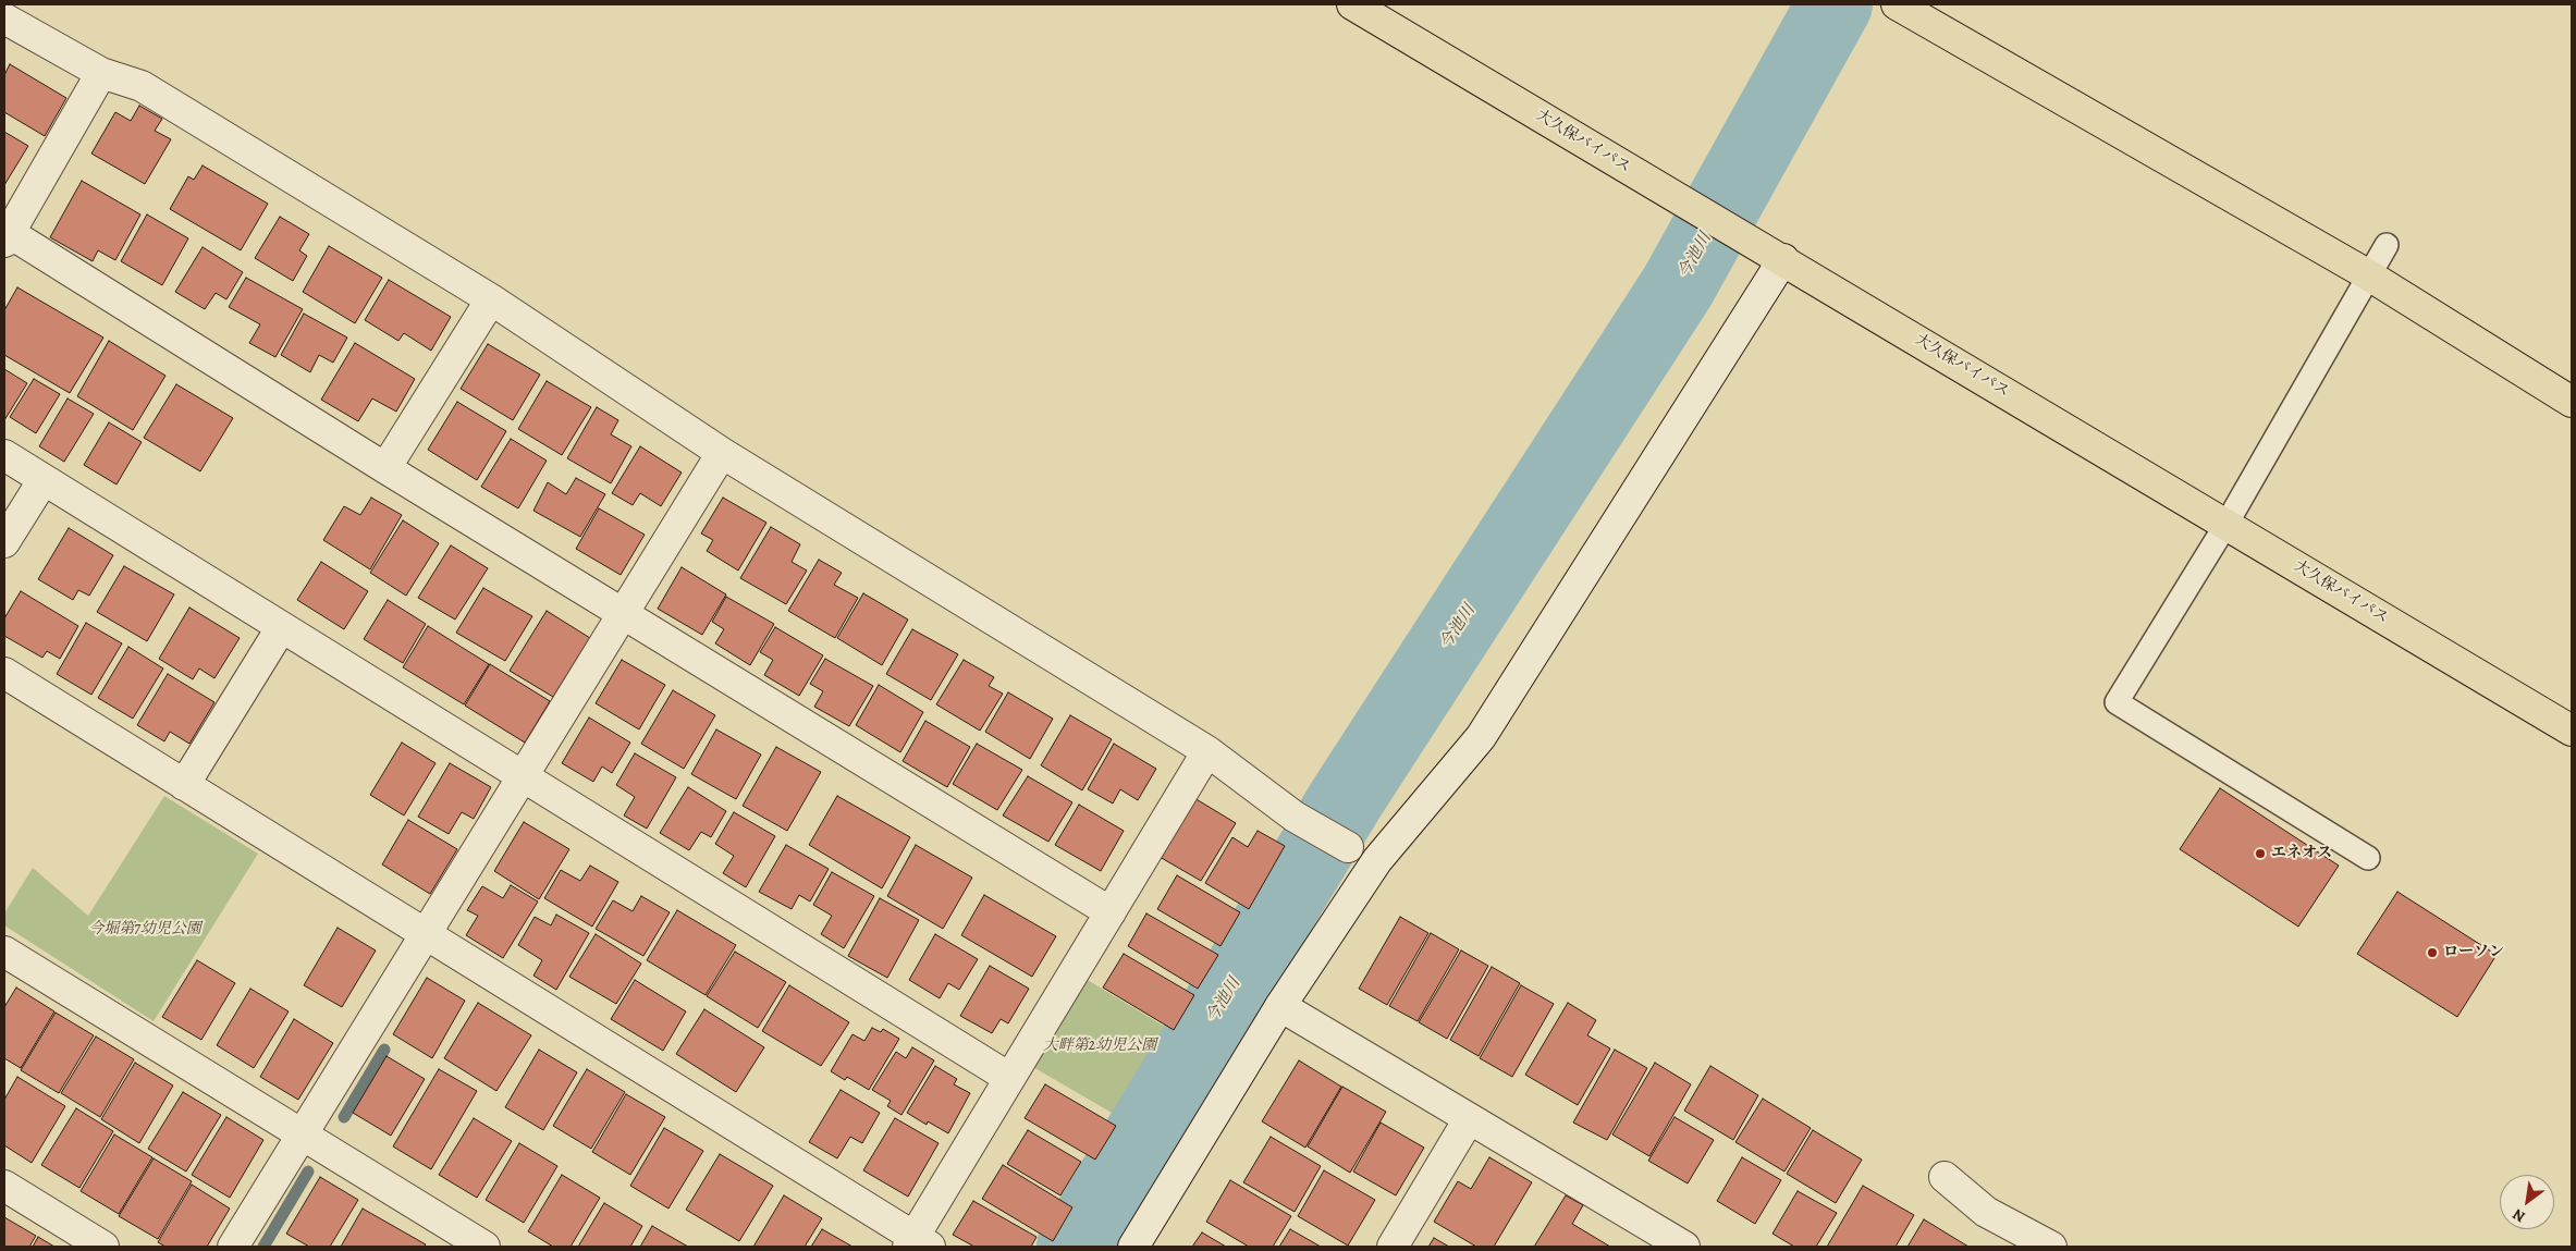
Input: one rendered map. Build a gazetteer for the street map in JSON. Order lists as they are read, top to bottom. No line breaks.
{"streets":{"highway":["大久保バイパス"]},"water":["今池川"],"parks":["今堀第7幼児公園","大畔第2幼児公園"],"places":["エネオス","ローソン"],"north":"bottom left"}
